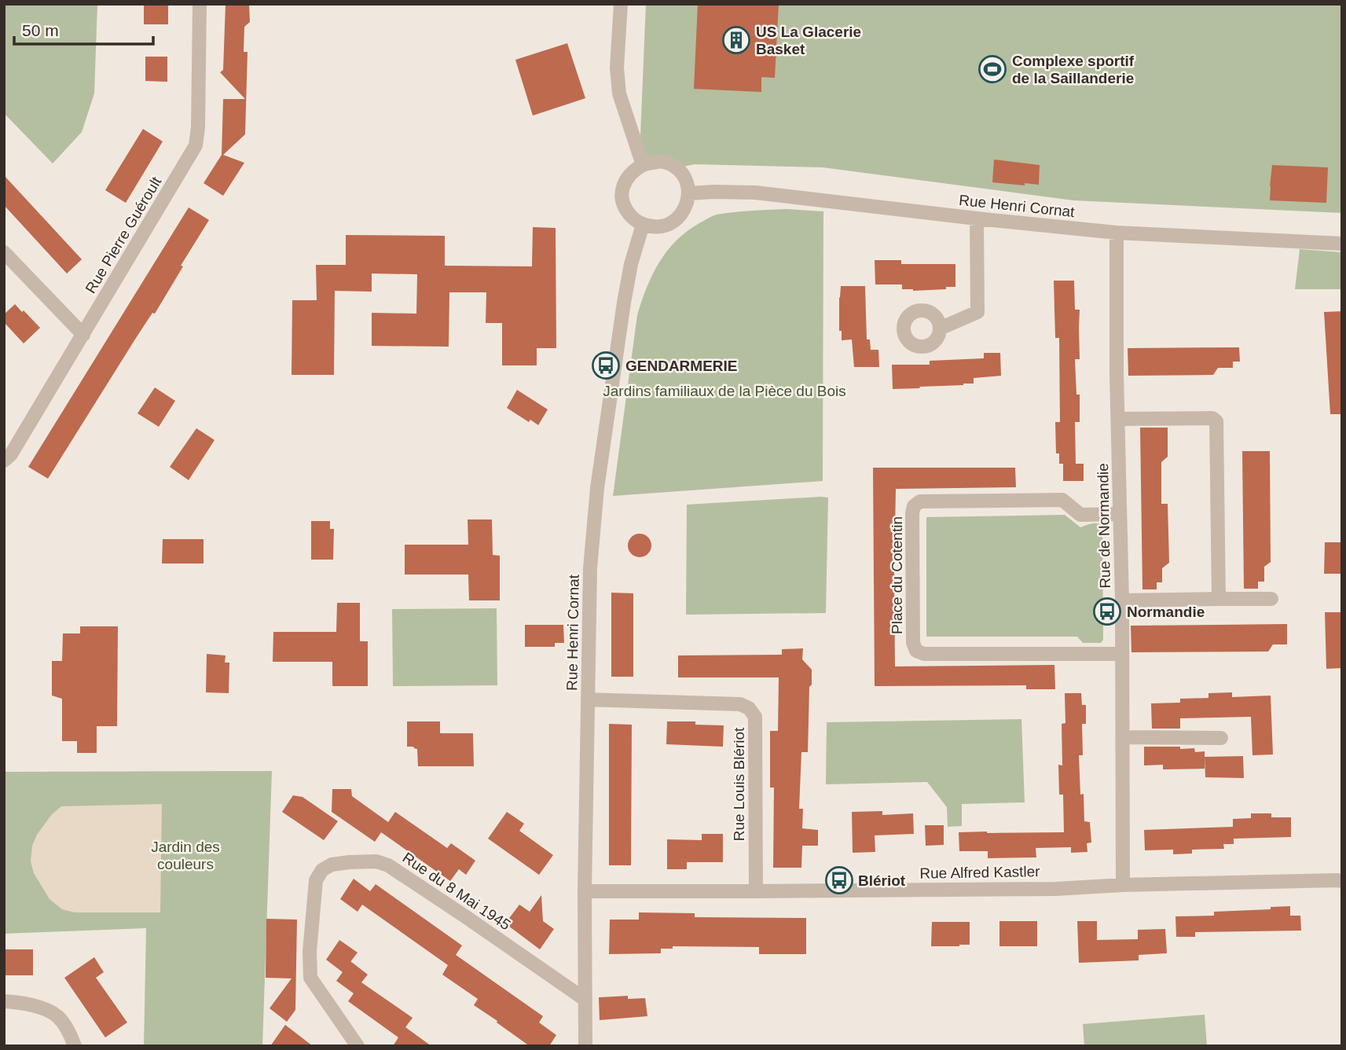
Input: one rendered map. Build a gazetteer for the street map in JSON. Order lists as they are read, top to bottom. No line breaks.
{"streets":{"street":["Rue Henri Cornat","Rue Pierre Guéroult","Rue de Normandie","Place du Cotentin","Rue Louis Blériot","Rue Alfred Kastler","Rue du 8 Mai 1945"]},"crossings":[["Rue Henri Cornat","Rue de Normandie"],["Rue Henri Cornat","Rue Louis Blériot"],["Rue Henri Cornat","Rue Alfred Kastler"],["Rue Henri Cornat","Rue du 8 Mai 1945"],["Rue de Normandie","Place du Cotentin"],["Rue de Normandie","Rue Alfred Kastler"],["Rue Louis Blériot","Rue Alfred Kastler"]],"parks":["Jardins familiaux de la Pièce du Bois","Jardin des couleurs"],"places":{"building":["US La Glacerie Basket"],"sports":["Complexe sportif de la Saillanderie"],"bus stop":["GENDARMERIE","Normandie","Blériot"]},"scale_bar":"50 m"}
